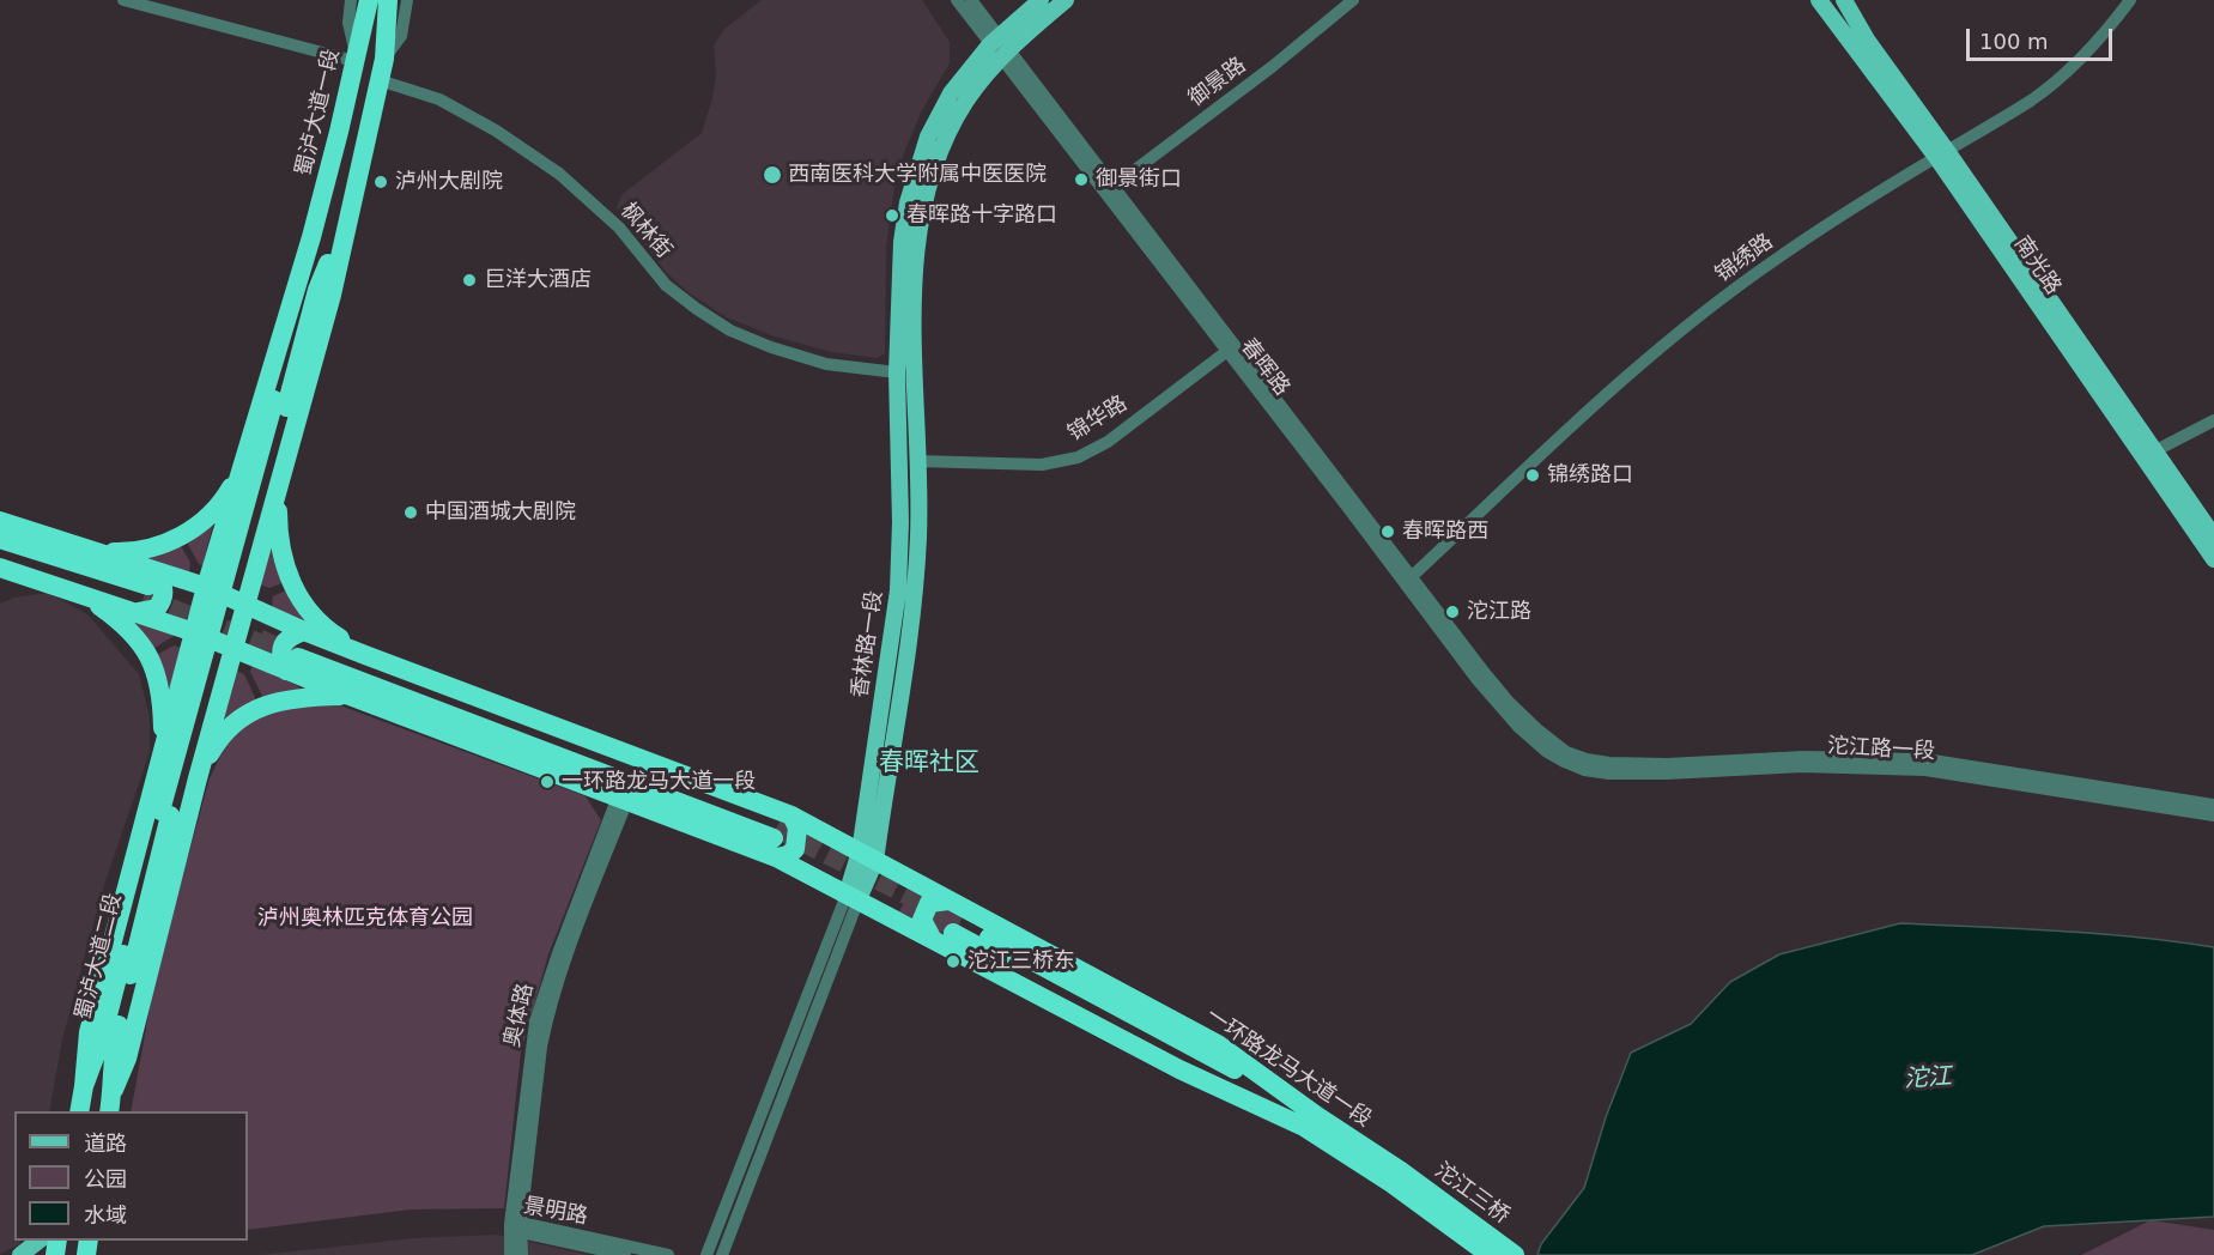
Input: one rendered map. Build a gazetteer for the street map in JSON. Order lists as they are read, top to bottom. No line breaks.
{"streets":{"highway":["蜀泸大道一段","蜀泸大道二段","一环路龙马大道一段","沱江三桥"],"main road":["南光路","香林路一段"],"street":["御景路","枫林街","锦绣路","春晖路","锦华路","沱江路一段","奥体路","景明路"]},"crossings":[["御景路","春晖路"],["枫林街","香林路一段"],["锦绣路","南光路"],["锦绣路","春晖路"],["春晖路","锦华路"],["春晖路","香林路一段"],["春晖路","沱江路一段"],["锦华路","香林路一段"],["香林路一段","一环路龙马大道一段"],["奥体路","一环路龙马大道一段"],["奥体路","景明路"],["一环路龙马大道一段","沱江三桥"]],"districts":["春晖社区"],"water":["沱江"],"parks":["泸州奥林匹克体育公园"],"places":["西南医科大学附属中医医院","御景街口","泸州大剧院","春晖路十字路口","巨洋大酒店","锦绣路口","中国酒城大剧院","春晖路西","沱江路","一环路龙马大道一段","沱江三桥东"],"legend":["道路","公园","水域"],"scale_bar":"100 m"}
